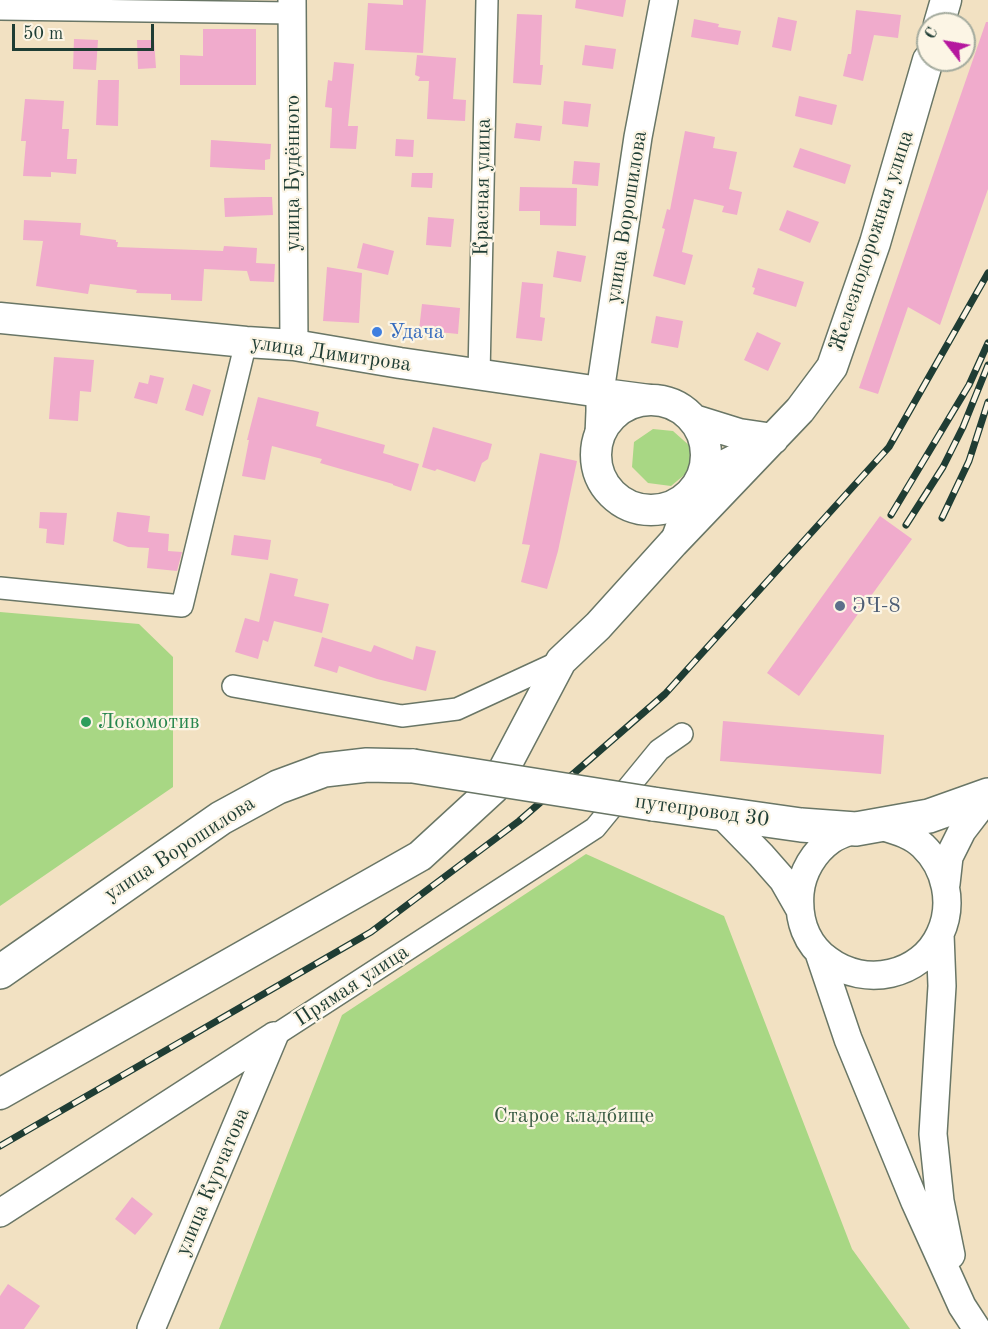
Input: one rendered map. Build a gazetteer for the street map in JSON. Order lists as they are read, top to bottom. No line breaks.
{"streets":{"main road":["улица Ворошилова","Железнодорожная улица","улица Димитрова","путепровод 30"],"street":["улица Будённого","Красная улица","Прямая улица","улица Курчатова"]},"crossings":[["улица Будённого","улица Димитрова"],["Красная улица","улица Димитрова"],["улица Ворошилова","улица Димитрова"],["улица Ворошилова","путепровод 30"],["Прямая улица","улица Курчатова"]],"parks":["Старое кладбище"],"places":["Удача","ЭЧ-8","Локомотив"],"scale_bar":"50 m","north":"top left"}
